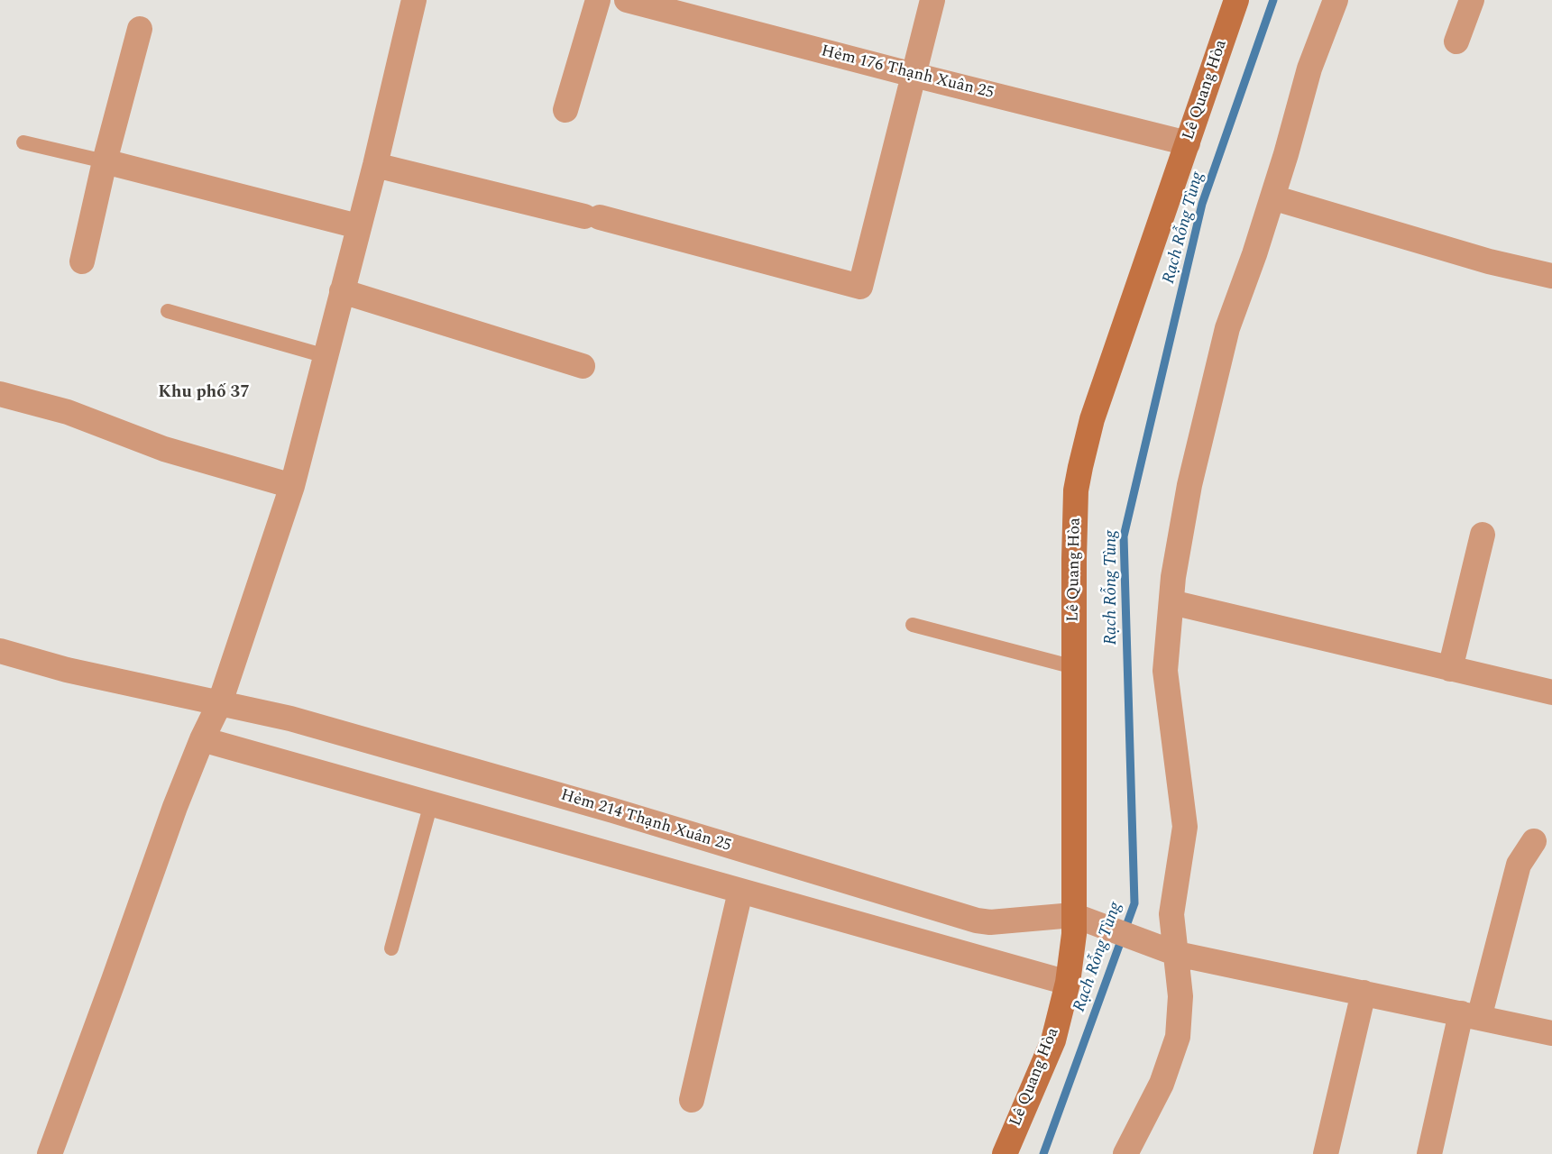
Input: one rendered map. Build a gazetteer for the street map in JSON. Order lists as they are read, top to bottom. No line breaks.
{"streets":{"street":["Hẻm 176 Thạnh Xuân 25","Lê Quang Hòa","Hẻm 214 Thạnh Xuân 25"]},"crossings":[["Hẻm 176 Thạnh Xuân 25","Lê Quang Hòa"],["Lê Quang Hòa","Hẻm 214 Thạnh Xuân 25"]],"districts":["Khu phố 37"],"water":["Rạch Rỗng Tùng"]}
